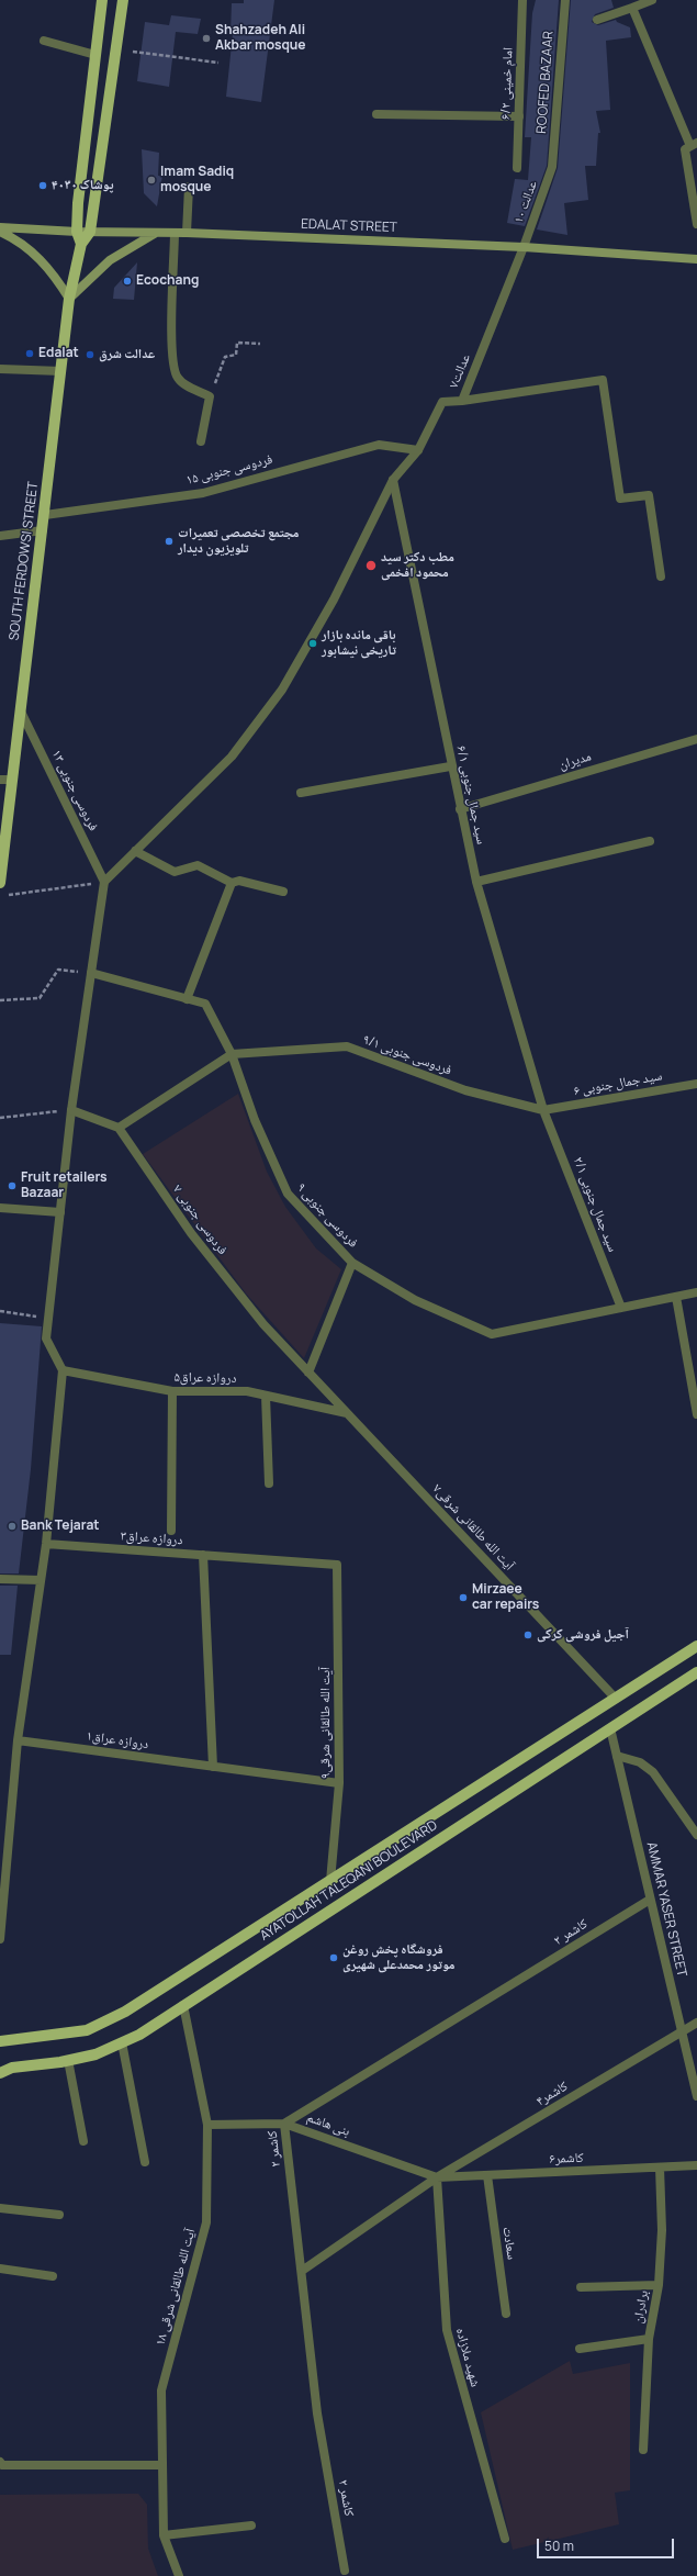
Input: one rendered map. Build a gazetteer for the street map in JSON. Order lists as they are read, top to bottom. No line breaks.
{"streets":{"main road":["EDALAT STREET","SOUTH FERDOWSI STREET","AYATOLLAH TALEQANI BOULEVARD"],"street":["ROOFED BAZAAR","امام خمینی ۶/۲","عدالت ۱۰","عدالت۷","فردوسی جنوبی ۱۵","مدیران","فردوسی جنوبی ۱۳","سید جمال جنوبی ۶/۱","فردوسی جنوبی ۹/۱","سید جمال جنوبی ۶","سید جمال جنوبی ۲/۱","فردوسی جنوبی ۹","فردوسی جنوبی ۷","دروازه عراق۵","آیت الله طالقانی شرقی۷","دروازه عراق۳","آیت الله طالقانی شرقی۹","دروازه عراق۱","AMMAR YASER STREET","کاشمر ۲","کاشمر۴","بنی هاشم","کاشمر۶","سعادت","آیت الله طالقانی شرقی ۱۸","برادران","شهید ملازاده"]},"crossings":[["ROOFED BAZAAR","عدالت ۱۰"],["عدالت ۱۰","EDALAT STREET"],["عدالت ۱۰","عدالت۷"],["EDALAT STREET","عدالت۷"],["EDALAT STREET","SOUTH FERDOWSI STREET"],["عدالت۷","فردوسی جنوبی ۱۵"],["عدالت۷","فردوسی جنوبی ۱۳"],["عدالت۷","سید جمال جنوبی ۶/۱"],["فردوسی جنوبی ۱۵","SOUTH FERDOWSI STREET"],["SOUTH FERDOWSI STREET","فردوسی جنوبی ۱۳"],["مدیران","سید جمال جنوبی ۶/۱"],["سید جمال جنوبی ۶/۱","فردوسی جنوبی ۹/۱"],["سید جمال جنوبی ۶/۱","سید جمال جنوبی ۶"],["سید جمال جنوبی ۶/۱","سید جمال جنوبی ۲/۱"],["فردوسی جنوبی ۹/۱","سید جمال جنوبی ۶"],["فردوسی جنوبی ۹/۱","سید جمال جنوبی ۲/۱"],["فردوسی جنوبی ۹/۱","فردوسی جنوبی ۹"],["سید جمال جنوبی ۶","سید جمال جنوبی ۲/۱"],["سید جمال جنوبی ۲/۱","فردوسی جنوبی ۹"],["فردوسی جنوبی ۷","دروازه عراق۵"],["فردوسی جنوبی ۷","آیت الله طالقانی شرقی۷"],["دروازه عراق۵","آیت الله طالقانی شرقی۷"],["آیت الله طالقانی شرقی۷","AYATOLLAH TALEQANI BOULEVARD"],["دروازه عراق۳","آیت الله طالقانی شرقی۹"],["آیت الله طالقانی شرقی۹","دروازه عراق۱"],["آیت الله طالقانی شرقی۹","AYATOLLAH TALEQANI BOULEVARD"],["AYATOLLAH TALEQANI BOULEVARD","AMMAR YASER STREET"],["AYATOLLAH TALEQANI BOULEVARD","آیت الله طالقانی شرقی ۱۸"],["AMMAR YASER STREET","کاشمر ۲"],["AMMAR YASER STREET","کاشمر۴"],["کاشمر ۲","کاشمر۴"],["کاشمر ۲","بنی هاشم"],["کاشمر۴","بنی هاشم"],["کاشمر۴","کاشمر۶"],["کاشمر۴","شهید ملازاده"],["بنی هاشم","کاشمر۶"],["بنی هاشم","آیت الله طالقانی شرقی ۱۸"],["بنی هاشم","شهید ملازاده"],["کاشمر۶","سعادت"],["کاشمر۶","برادران"],["کاشمر۶","شهید ملازاده"]],"places":["Shahzadeh Ali Akbar mosque","Imam Sadiq mosque","پوشاک ۴۰۳۰","Ecochang","Edalat","عدالت شرق","مجتمع تخصصی تعمیرات تلویزیون دیدار","مطب دکتر سید محمود افخمی","باقی مانده بازار تاریخی نیشابور","Fruit retailers Bazaar","Bank Tejarat","Mirzaee car repairs","آجیل فروشی گرگی","فروشگاه پخش روغن موتور محمدعلی شهیری"],"scale_bar":"50 m"}
